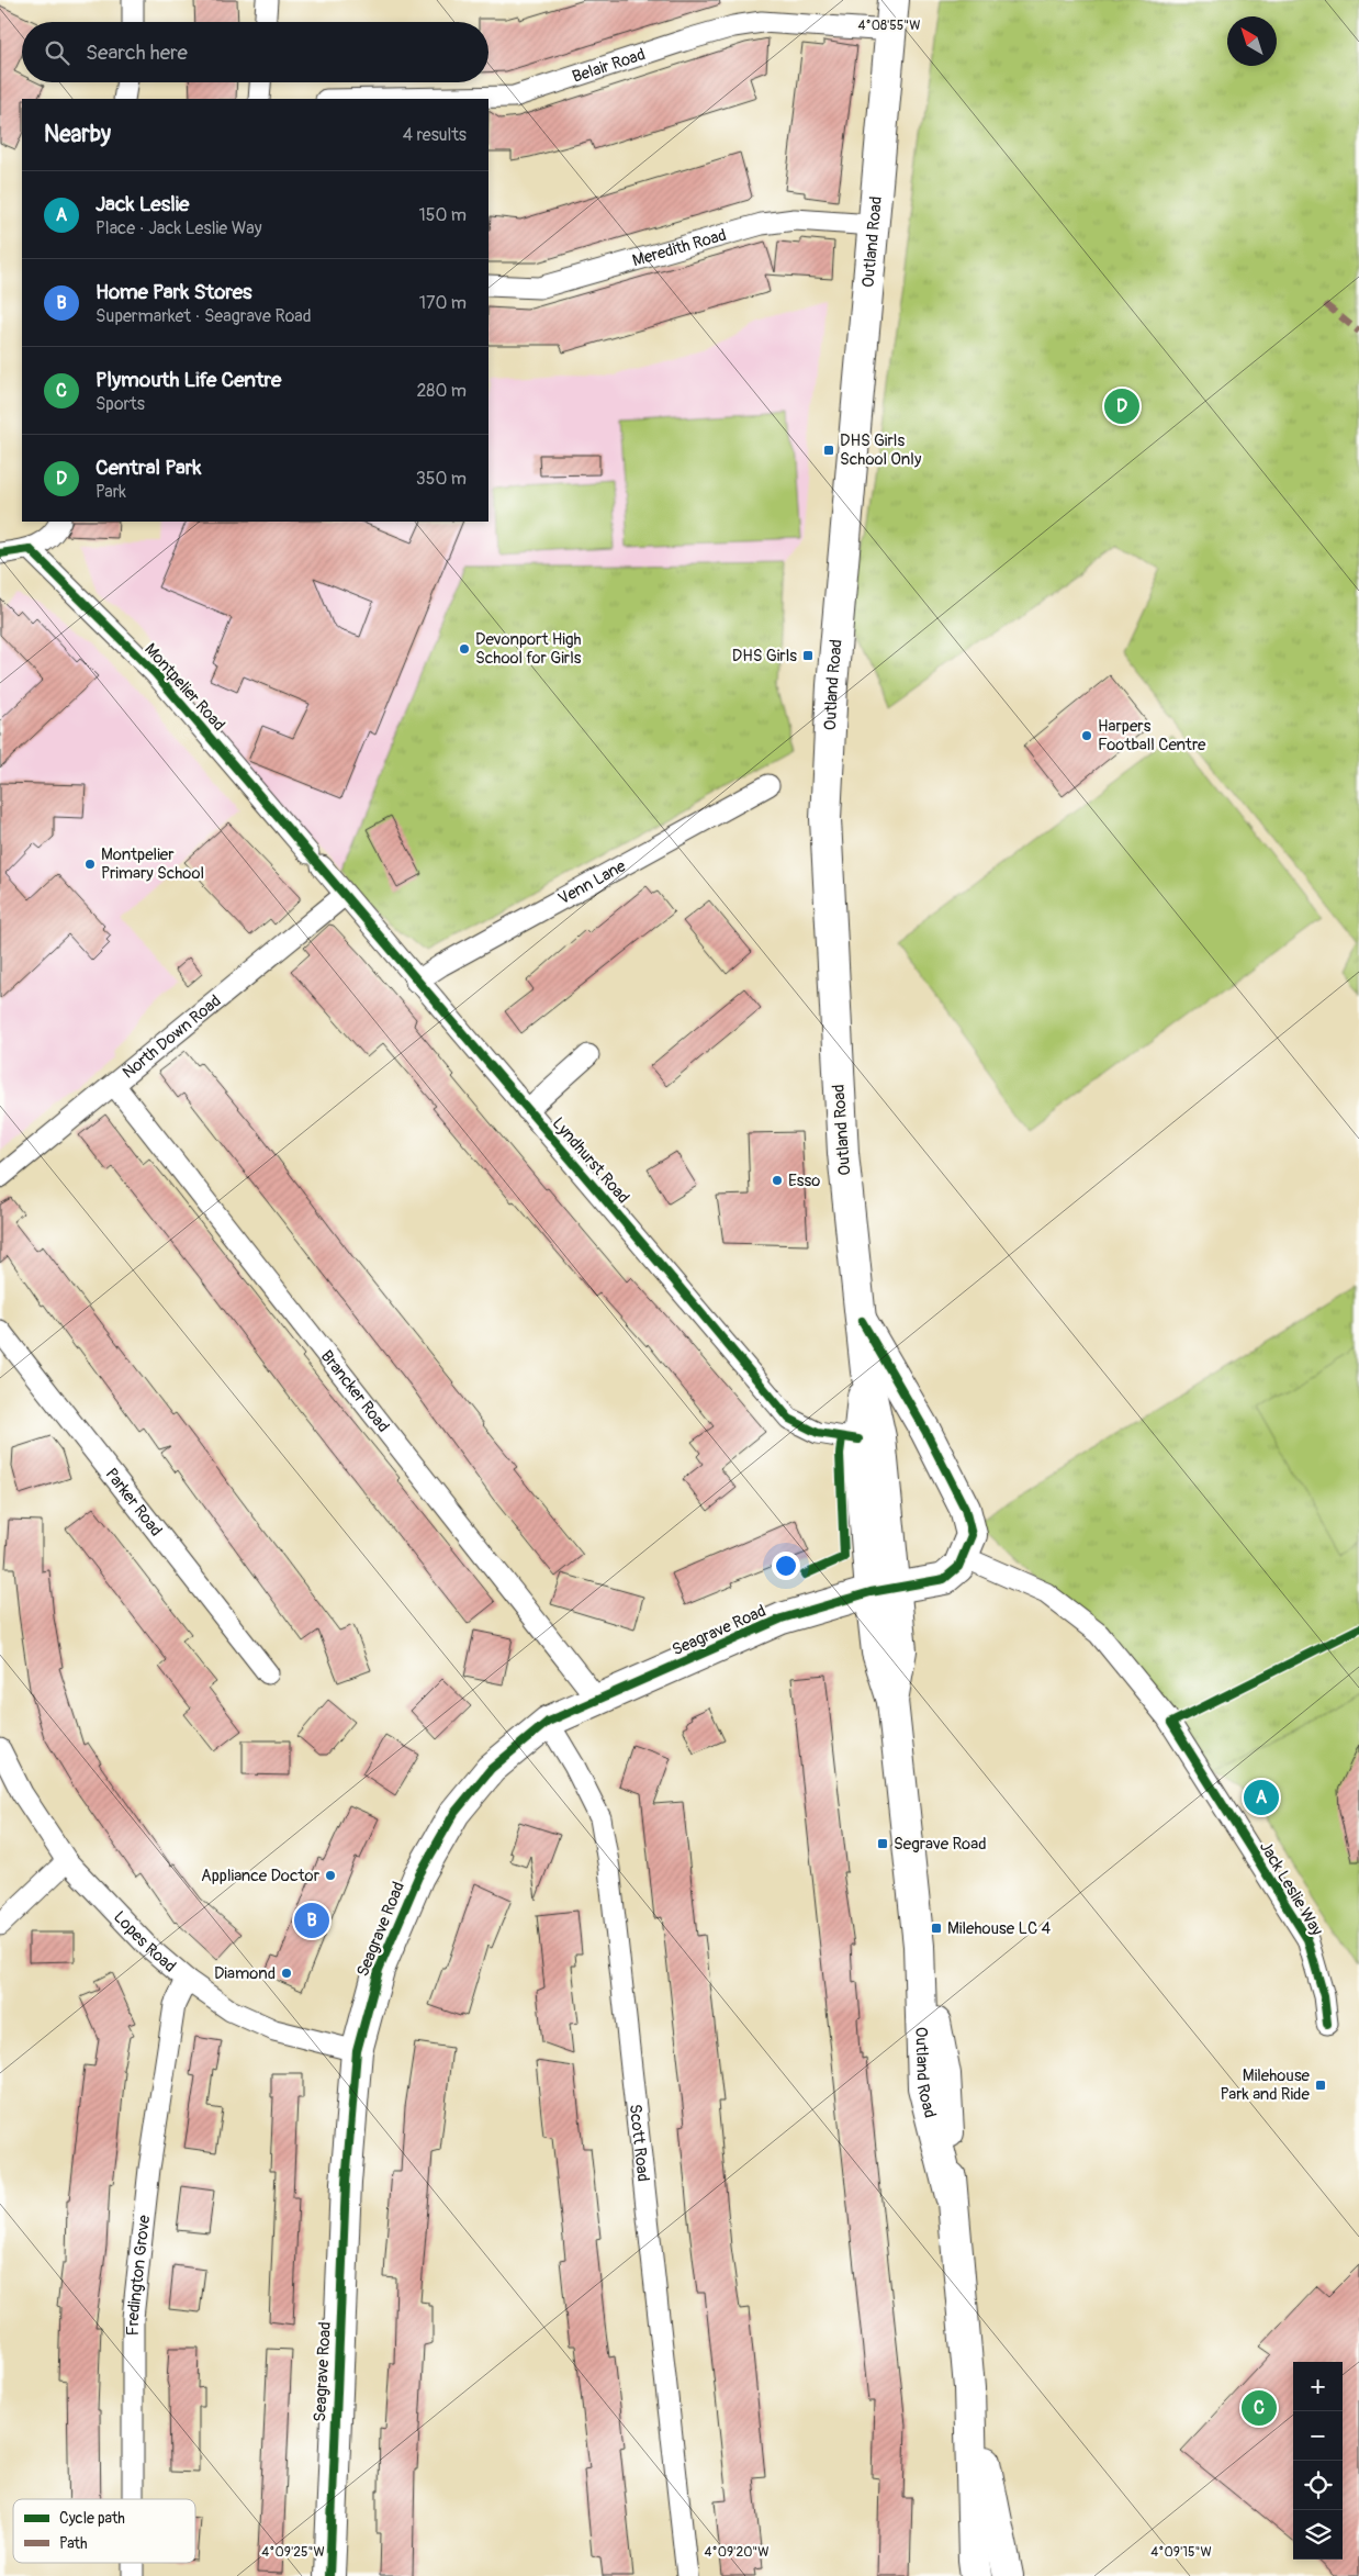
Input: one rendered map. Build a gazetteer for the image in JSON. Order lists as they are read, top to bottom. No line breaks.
{"streets":{"main road":["Outland Road","Seagrave Road"],"street":["Belair Road","Meredith Road","Montpelier Road","Venn Lane","North Down Road","Lyndhurst Road","Brancker Road","Parker Road","Jack Leslie Way","Lopes Road","Scott Road","Fredington Grove"]},"crossings":[["Belair Road","Outland Road"],["Outland Road","Meredith Road"],["Outland Road","Lyndhurst Road"],["Outland Road","Seagrave Road"],["Montpelier Road","Lyndhurst Road"],["Venn Lane","Lyndhurst Road"],["North Down Road","Lyndhurst Road"],["North Down Road","Brancker Road"],["Brancker Road","Seagrave Road"],["Seagrave Road","Jack Leslie Way"],["Seagrave Road","Lopes Road"],["Seagrave Road","Scott Road"],["Lopes Road","Fredington Grove"]],"places":{"transit":["DHS Girls School Only","DHS Girls","Segrave Road","Milehouse LC 4","Milehouse Park and Ride"],"other":["Devonport High School for Girls","Harpers Football Centre","Montpelier Primary School","Esso","Appliance Doctor","Diamond"]},"legend":["Cycle path","Path"],"north":"top left","page":{"search":"Search here","heading":["Nearby","4 results"],"list":[{"mark":"A","name":"Jack Leslie","note":"Place · Jack Leslie Way","value":"150 m"},{"mark":"B","name":"Home Park Stores","note":"Supermarket · Seagrave Road","value":"170 m"},{"mark":"C","name":"Plymouth Life Centre","note":"Sports","value":"280 m"},{"mark":"D","name":"Central Park","note":"Park","value":"350 m"}],"pins":["D","A","B","C"],"map_buttons":["+","−"]},"coordinates":["4°08'55\"W","4°09'25\"W","4°09'20\"W","4°09'15\"W"]}
